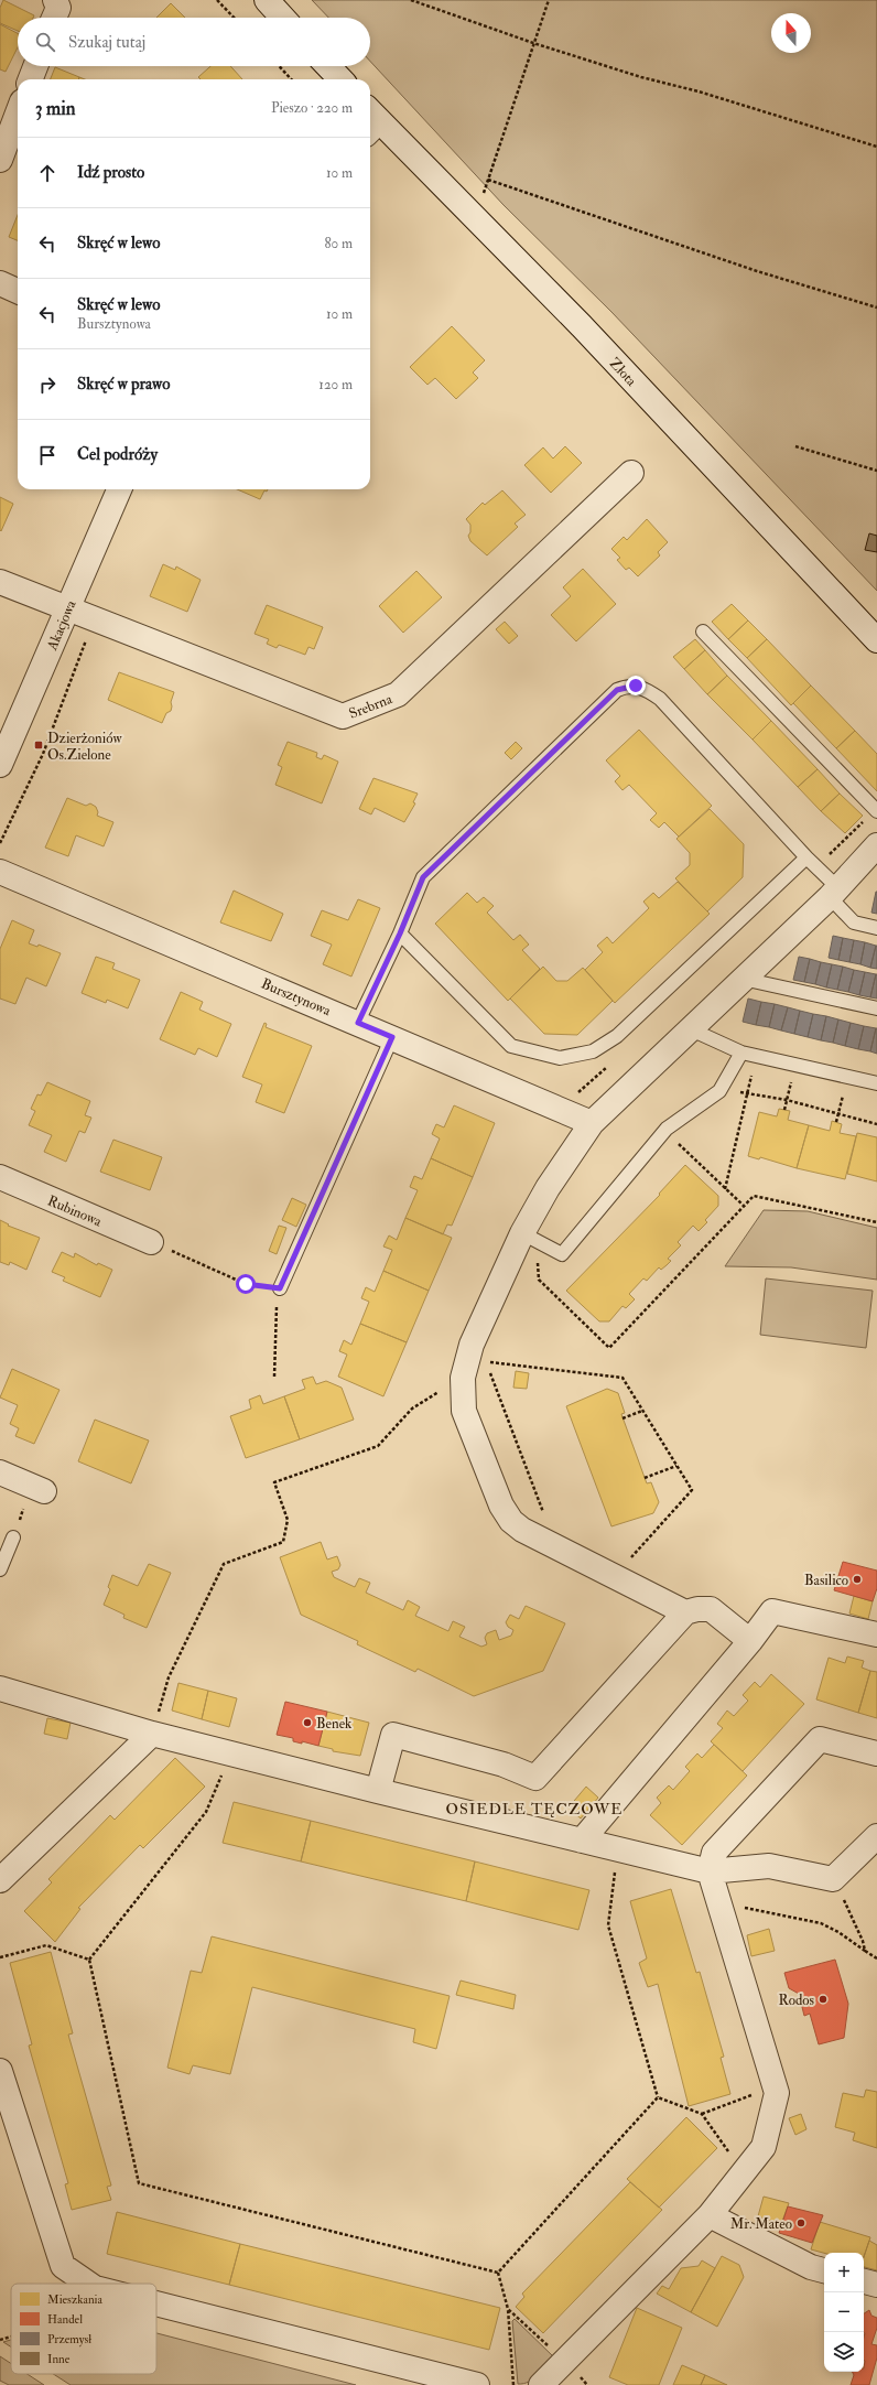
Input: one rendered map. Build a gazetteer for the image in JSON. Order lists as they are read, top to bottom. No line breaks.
{"streets":{"street":["Złota","Akacjowa","Srebrna","Bursztynowa","Rubinowa"]},"crossings":[["Akacjowa","Srebrna"]],"districts":["OSIEDLE TĘCZOWE"],"places":{"transit":["Dzierżoniów Os.Zielone"],"other":["Basilico","Benek","Rodos","Mr. Mateo"]},"legend":["Mieszkania","Handel","Przemysł","Inne"],"north":"top","page":{"search":"Szukaj tutaj","heading":["3 min","Pieszo · 220 m"],"list":[["Idź prosto","10 m"],["Skręć w lewo","80 m"],["Skręć w lewo","Bursztynowa","10 m"],["Skręć w prawo","120 m"],"Cel podróży"],"map_buttons":["+","−"]}}
